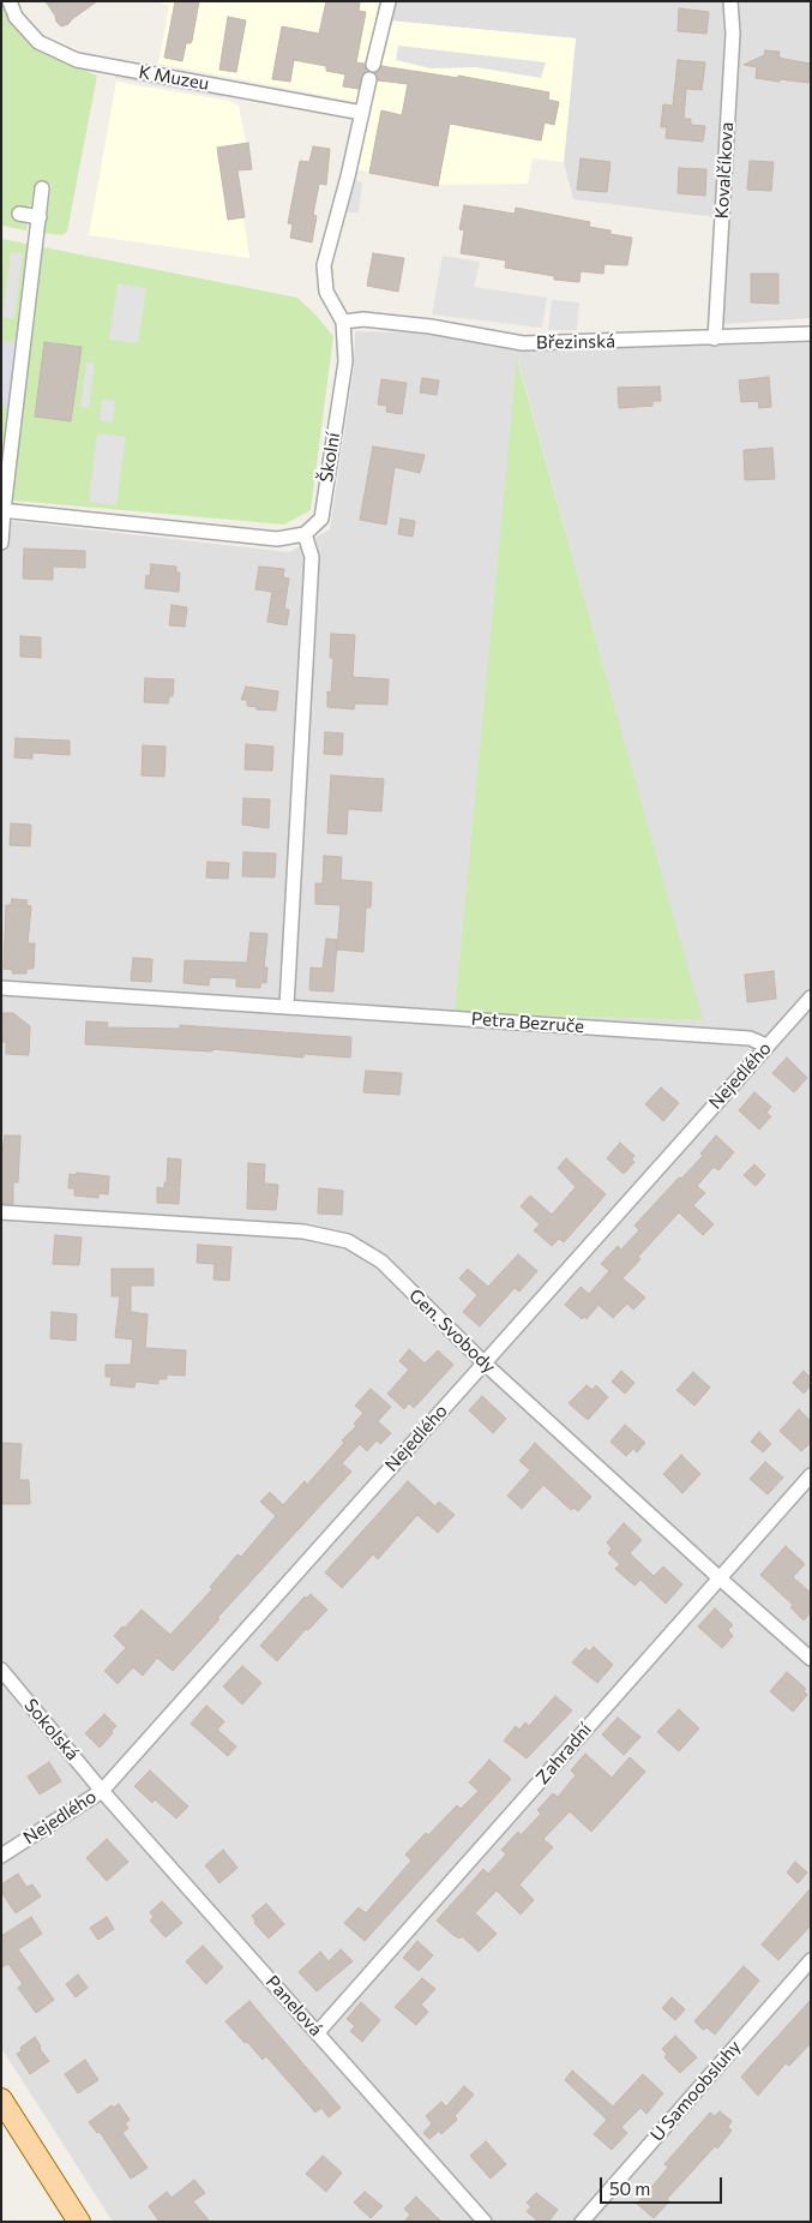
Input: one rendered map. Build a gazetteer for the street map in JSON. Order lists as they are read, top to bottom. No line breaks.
{"streets":{"street":["K Muzeu","Kovalčíkova","Březinská","Školní","Petra Bezruče","Nejedlého","Gen. Svobody","Sokolská","Zahradní","Panelová","U Samoobsluhy"]},"crossings":[["K Muzeu","Školní"],["Kovalčíkova","Březinská"],["Březinská","Školní"],["Petra Bezruče","Nejedlého"],["Nejedlého","Gen. Svobody"],["Nejedlého","Sokolská"],["Nejedlého","Panelová"],["Gen. Svobody","Zahradní"],["Sokolská","Panelová"],["Zahradní","Panelová"]],"scale_bar":"50 m"}
